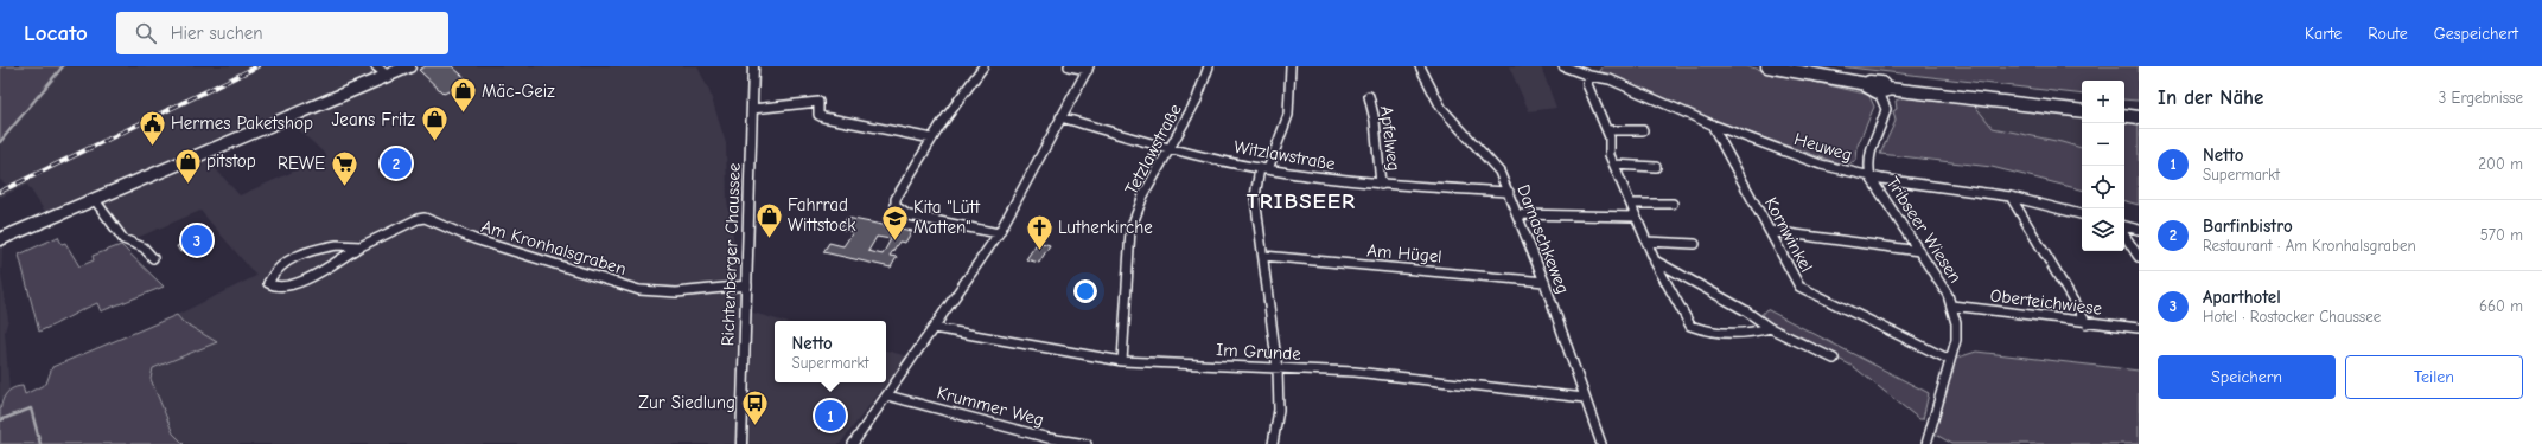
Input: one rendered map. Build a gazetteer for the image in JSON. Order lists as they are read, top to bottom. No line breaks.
{"streets":{"street":["Apfelweg","Heuweg","Tetzlawstraße","Witzlawstraße","Tribseer Wiesen","Kornwinkel","Damaschkeweg","Am Kronhalsgraben","Am Hügel","Richtenberger Chaussee","Oberteichwiese","Im Grunde","Krummer Weg"]},"crossings":[["Apfelweg","Witzlawstraße"],["Heuweg","Tribseer Wiesen"],["Heuweg","Kornwinkel"],["Tetzlawstraße","Witzlawstraße"],["Tetzlawstraße","Im Grunde"],["Witzlawstraße","Damaschkeweg"],["Tribseer Wiesen","Kornwinkel"],["Tribseer Wiesen","Oberteichwiese"],["Damaschkeweg","Am Hügel"],["Damaschkeweg","Im Grunde"],["Am Kronhalsgraben","Richtenberger Chaussee"]],"districts":["TRIBSEER"],"places":{"shop":["Mäc-Geiz","Jeans Fritz","pitstop","Fahrrad Wittstock"],"public building":["Hermes Paketshop"],"supermarket":["REWE"],"school or university":["Kita \"Lütt Matten\""],"church":["Lutherkirche"],"bus stop":["Zur Siedlung"]},"page":{"header":"Locato","search":"Hier suchen","nav":["Karte","Route","Gespeichert"],"heading":["In der Nähe","3 Ergebnisse"],"map_buttons":["+","−"],"list":[{"mark":"1","name":"Netto","note":"Supermarkt","value":"200 m"},{"mark":"2","name":"Barfinbistro","note":"Restaurant · Am Kronhalsgraben","value":"570 m"},{"mark":"3","name":"Aparthotel","note":"Hotel · Rostocker Chaussee","value":"660 m"}],"pins":["2","3","1"],"popup":["Netto","Supermarkt"],"buttons":["Speichern","Teilen"]}}
